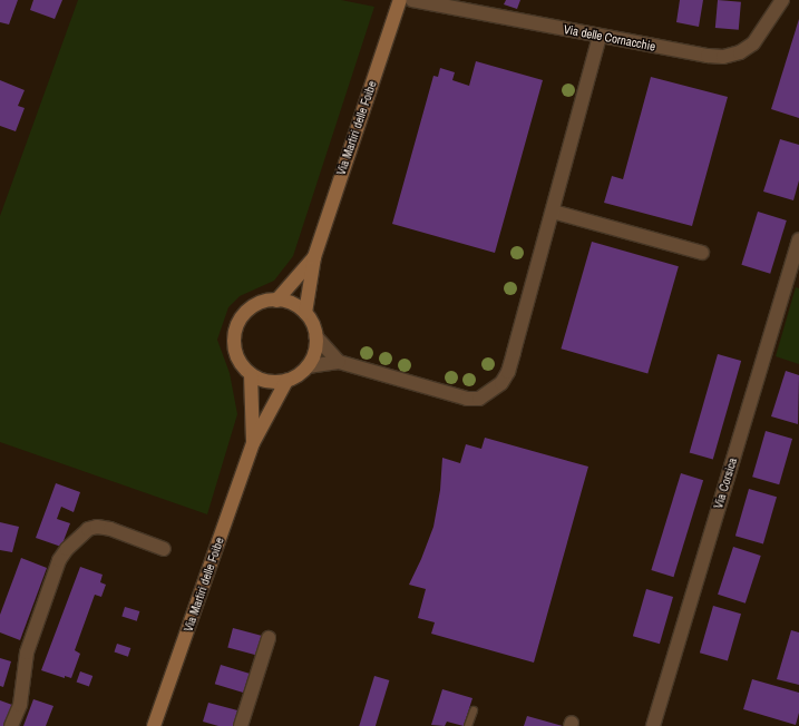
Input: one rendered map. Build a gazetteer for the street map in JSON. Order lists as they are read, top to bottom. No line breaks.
{"streets":{"street":["Via delle Cornacchie","Via Martiri delle Foibe","Via Corsica"]}}
